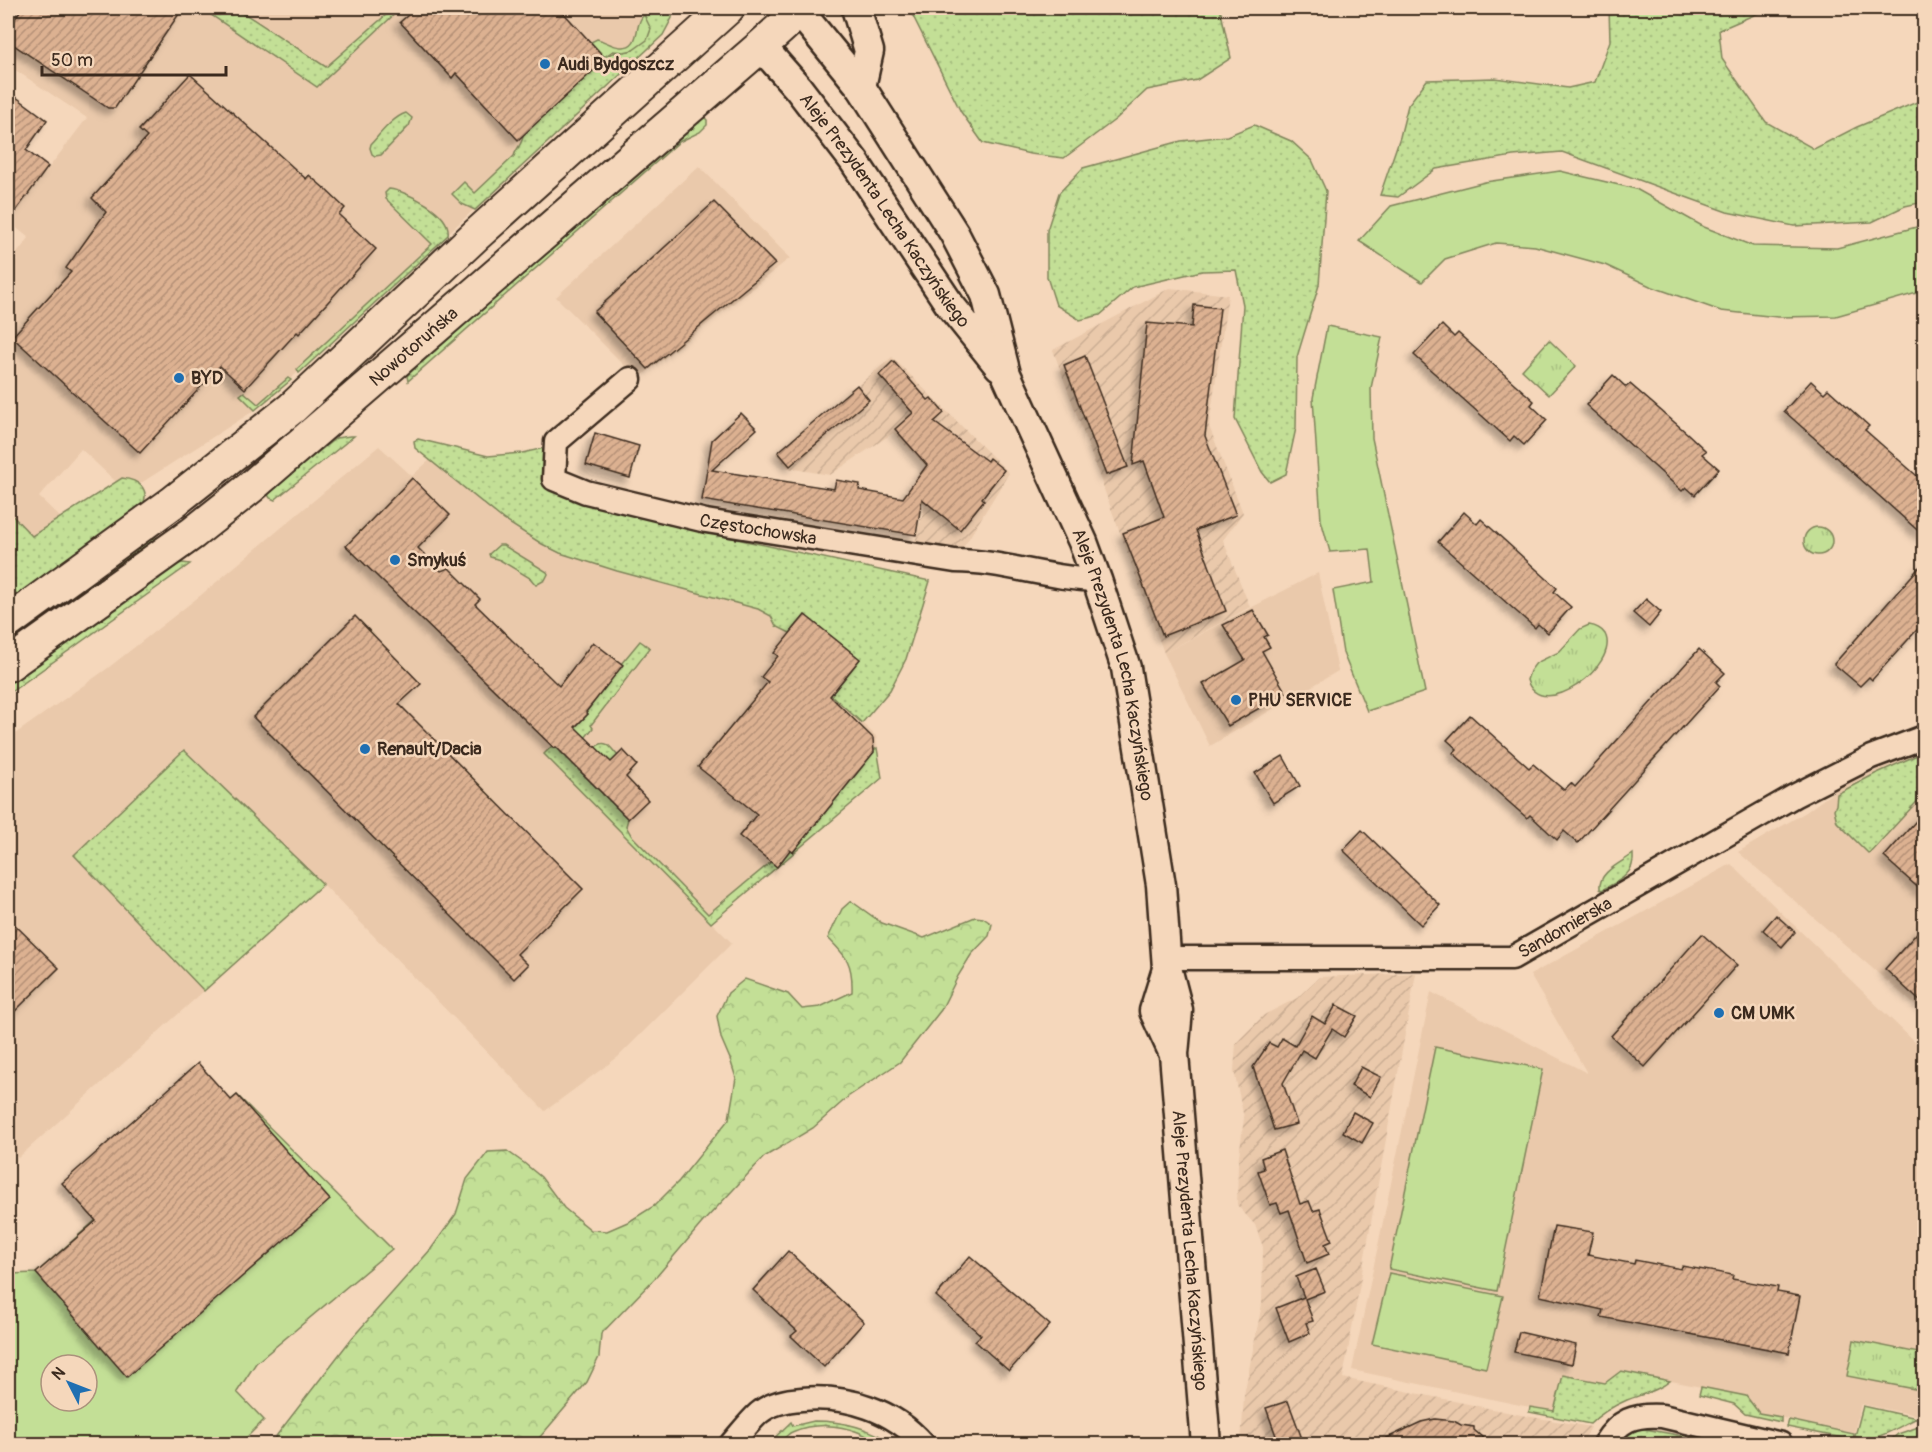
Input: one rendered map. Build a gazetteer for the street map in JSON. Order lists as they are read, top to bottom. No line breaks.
{"streets":{"main road":["Nowotoruńska"],"street":["Aleje Prezydenta Lecha Kaczyńskiego","Częstochowska","Sandomierska"]},"crossings":[["Aleje Prezydenta Lecha Kaczyńskiego","Nowotoruńska"],["Aleje Prezydenta Lecha Kaczyńskiego","Częstochowska"],["Aleje Prezydenta Lecha Kaczyńskiego","Sandomierska"]],"places":["Audi Bydgoszcz","BYD","Smykuś","PHU SERVICE","Renault/Dacia","CM UMK"],"scale_bar":"50 m","north":"top left"}
